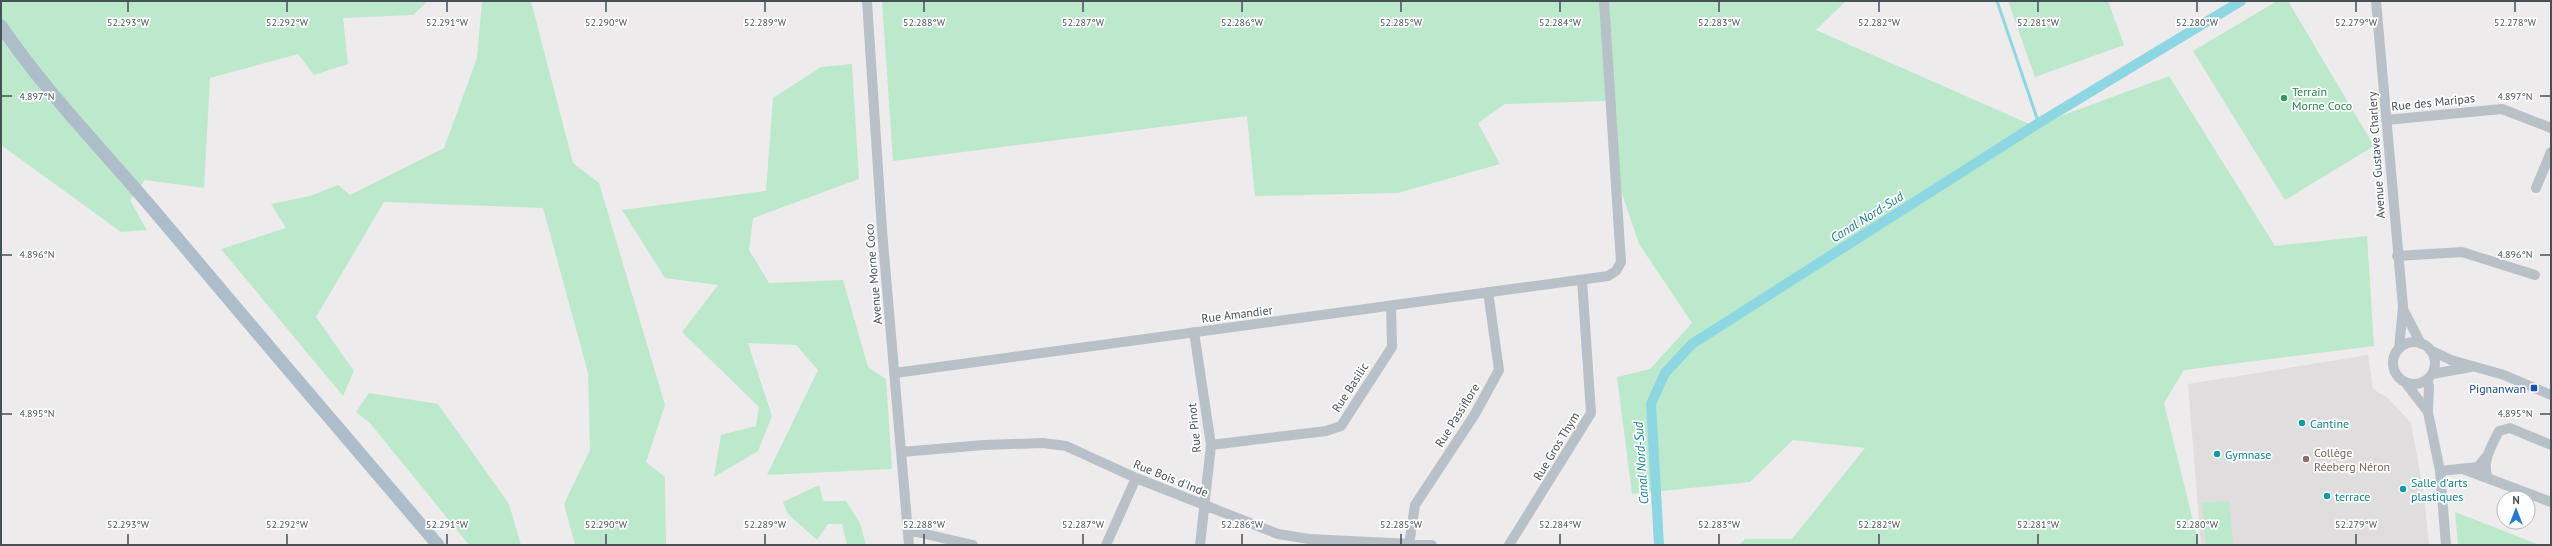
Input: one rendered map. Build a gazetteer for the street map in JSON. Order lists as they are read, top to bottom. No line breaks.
{"streets":{"street":["Rue des Maripas","Avenue Gustave Charlery","Avenue Morne Coco","Rue Amandier","Rue Basilic","Rue Passiflore","Rue Pinot","Rue Gros Thym","Rue Bois d'Inde"]},"crossings":[["Rue des Maripas","Avenue Gustave Charlery"],["Avenue Morne Coco","Rue Amandier"],["Avenue Morne Coco","Rue Bois d'Inde"],["Rue Amandier","Rue Basilic"],["Rue Amandier","Rue Passiflore"],["Rue Amandier","Rue Pinot"],["Rue Amandier","Rue Gros Thym"],["Rue Basilic","Rue Pinot"],["Rue Passiflore","Rue Bois d'Inde"],["Rue Pinot","Rue Bois d'Inde"]],"water":["Canal Nord-Sud"],"places":{"other":["Terrain Morne Coco","Cantine","Gymnase","Collège Réeberg Néron","Salle d'arts plastiques","terrace"],"transit":["Pignanwan"]},"north":"top","coordinates":["52.293°W","52.292°W","52.291°W","52.290°W","52.289°W","52.288°W","52.287°W","52.286°W","52.285°W","52.284°W","52.283°W","52.282°W","52.281°W","52.280°W","52.279°W","52.278°W","4.897°N","4.896°N","4.895°N"]}
